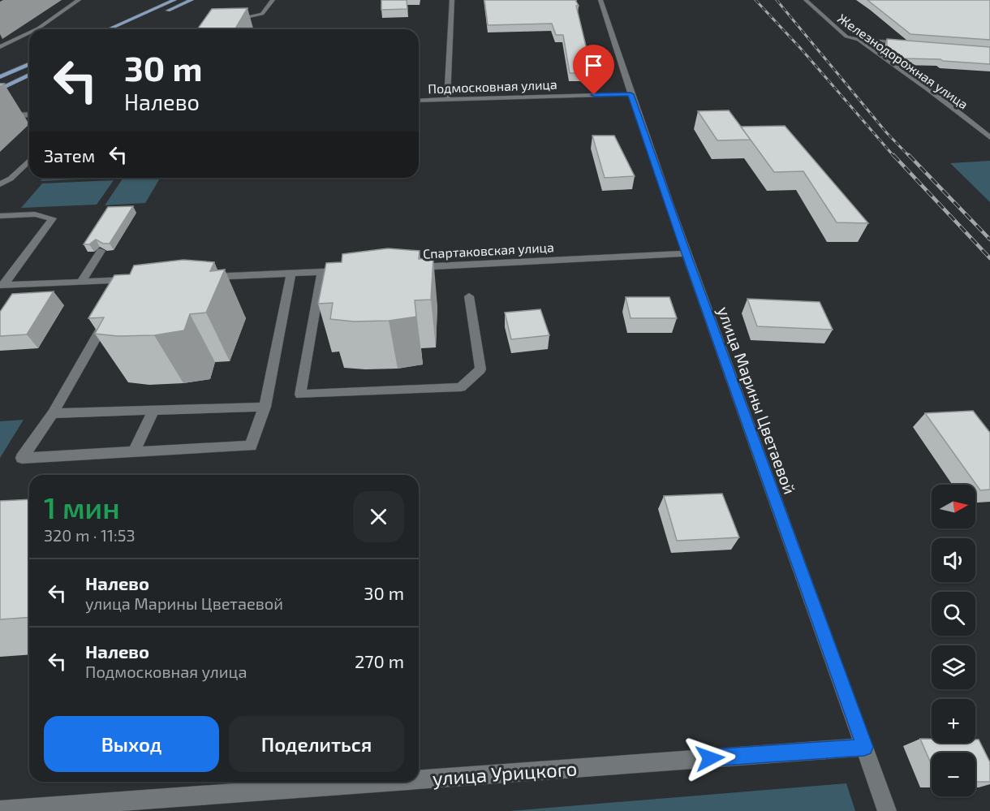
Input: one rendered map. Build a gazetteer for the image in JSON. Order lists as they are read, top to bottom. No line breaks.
{"streets":{"street":["Железнодорожная улица","Подмосковная улица","Спартаковская улица","улица Марины Цветаевой","улица Урицкого"]},"crossings":[["Подмосковная улица","улица Марины Цветаевой"],["Спартаковская улица","улица Марины Цветаевой"],["улица Марины Цветаевой","улица Урицкого"]],"north":"right","page":{"turn":["30 m","Налево"],"then":"Затем","heading":["1 мин","320 m · 11:53"],"map_buttons":["+","−"],"list":[{"name":"Налево","note":"улица Марины Цветаевой","value":"30 m"},{"name":"Налево","note":"Подмосковная улица","value":"270 m"}],"buttons":["Выход","Поделиться"]}}
